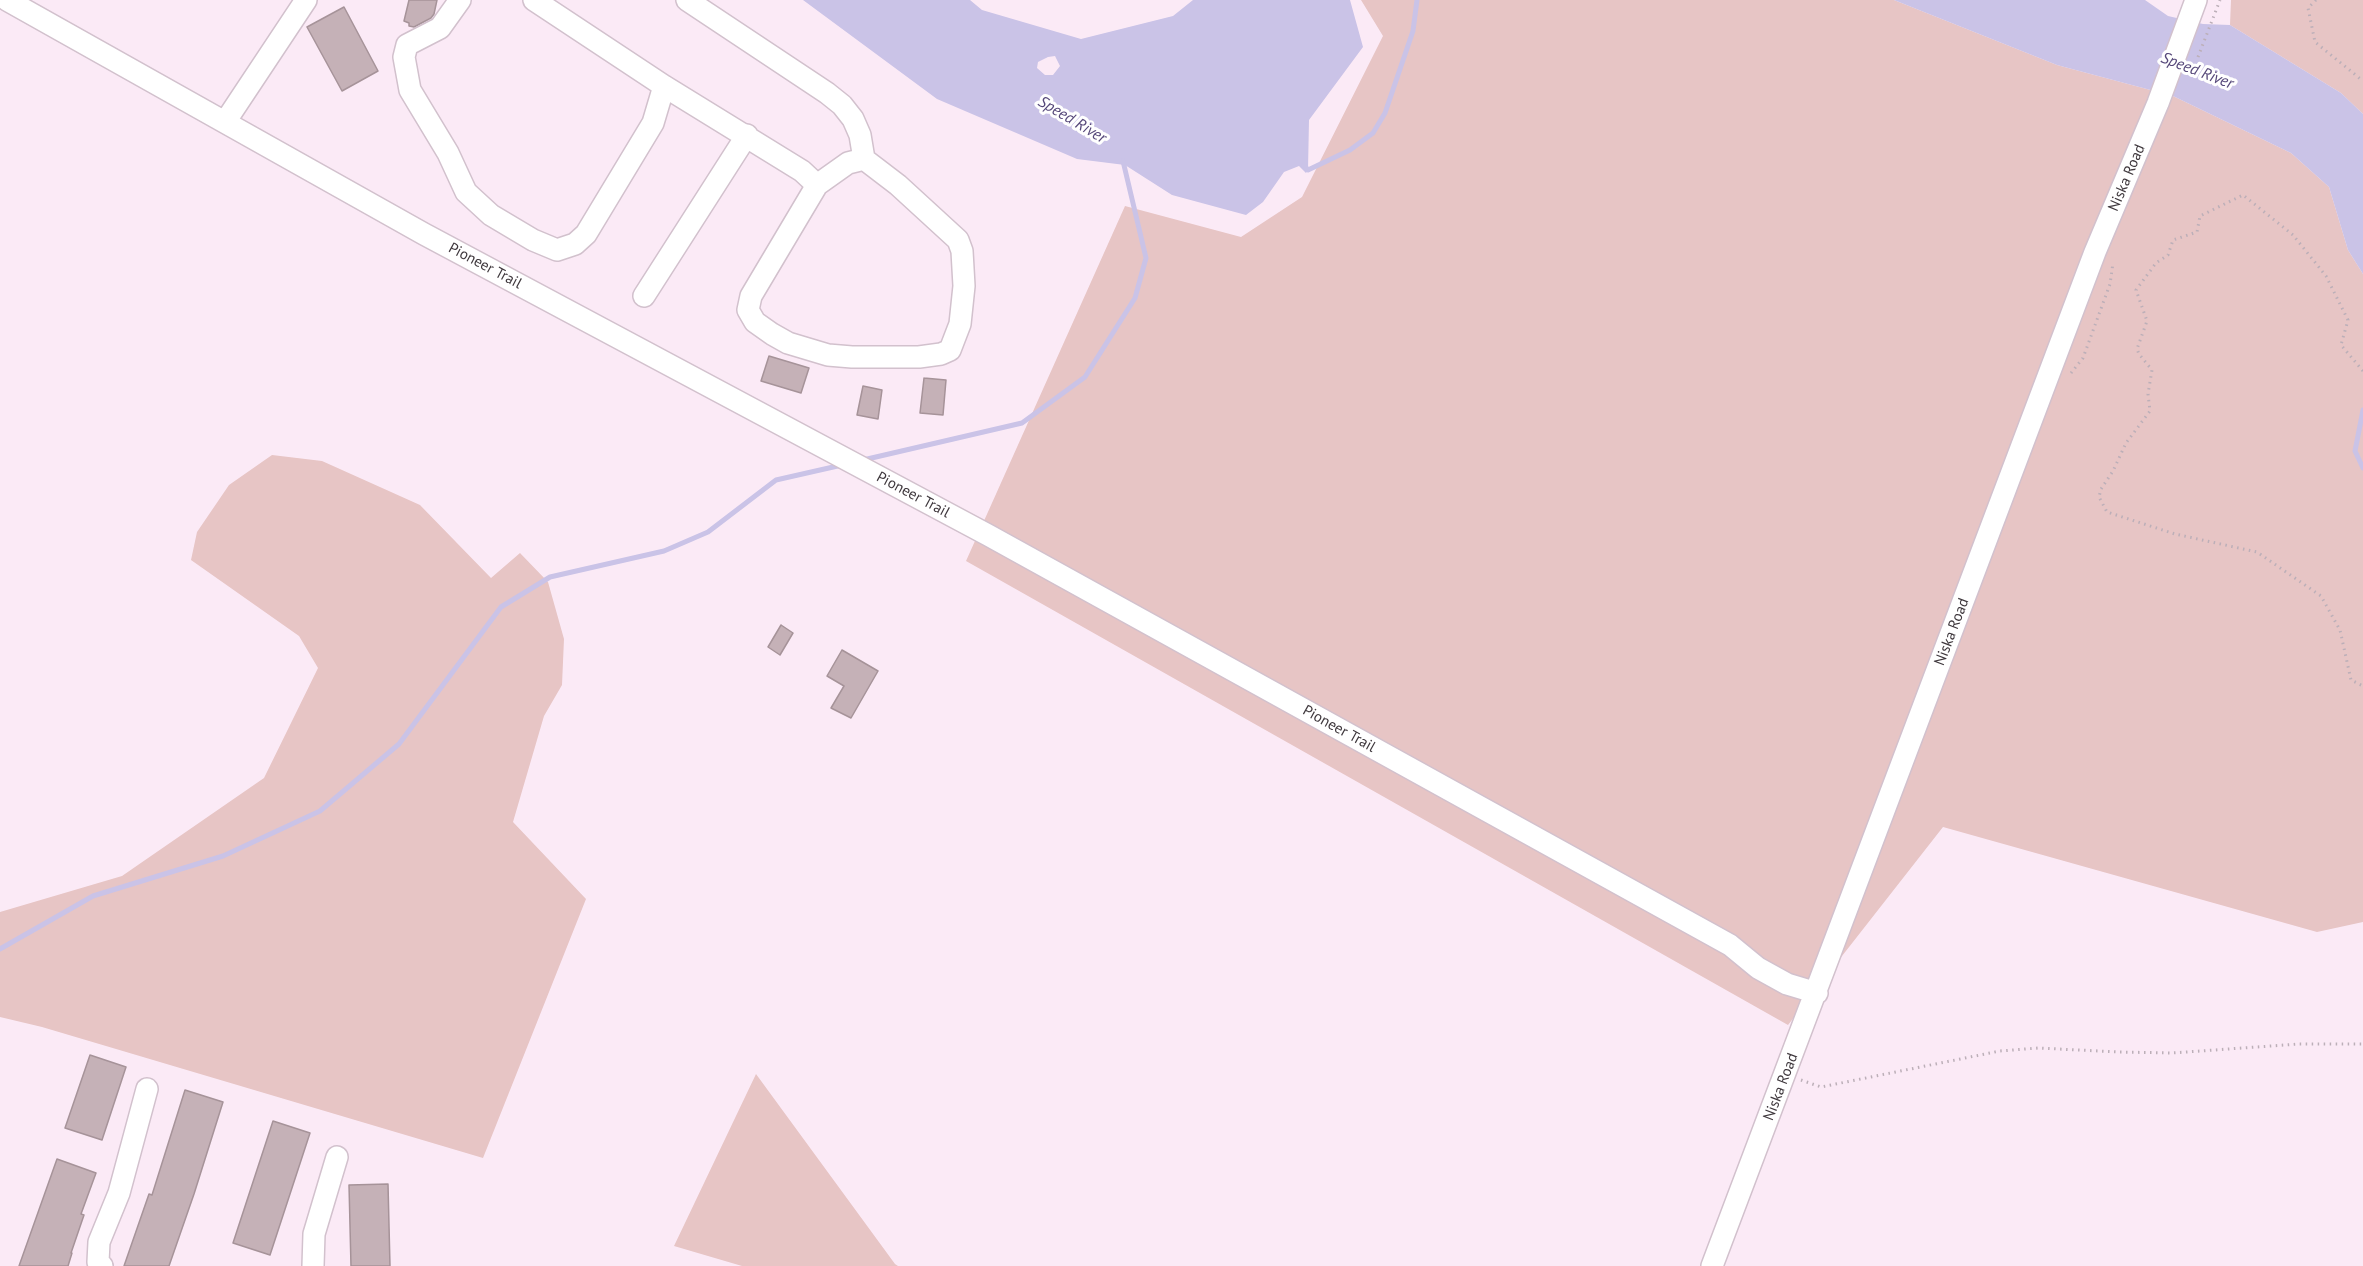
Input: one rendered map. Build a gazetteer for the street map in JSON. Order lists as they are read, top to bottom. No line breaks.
{"streets":{"street":["Niska Road","Pioneer Trail"]},"crossings":[["Niska Road","Pioneer Trail"]],"water":["Speed River"]}
